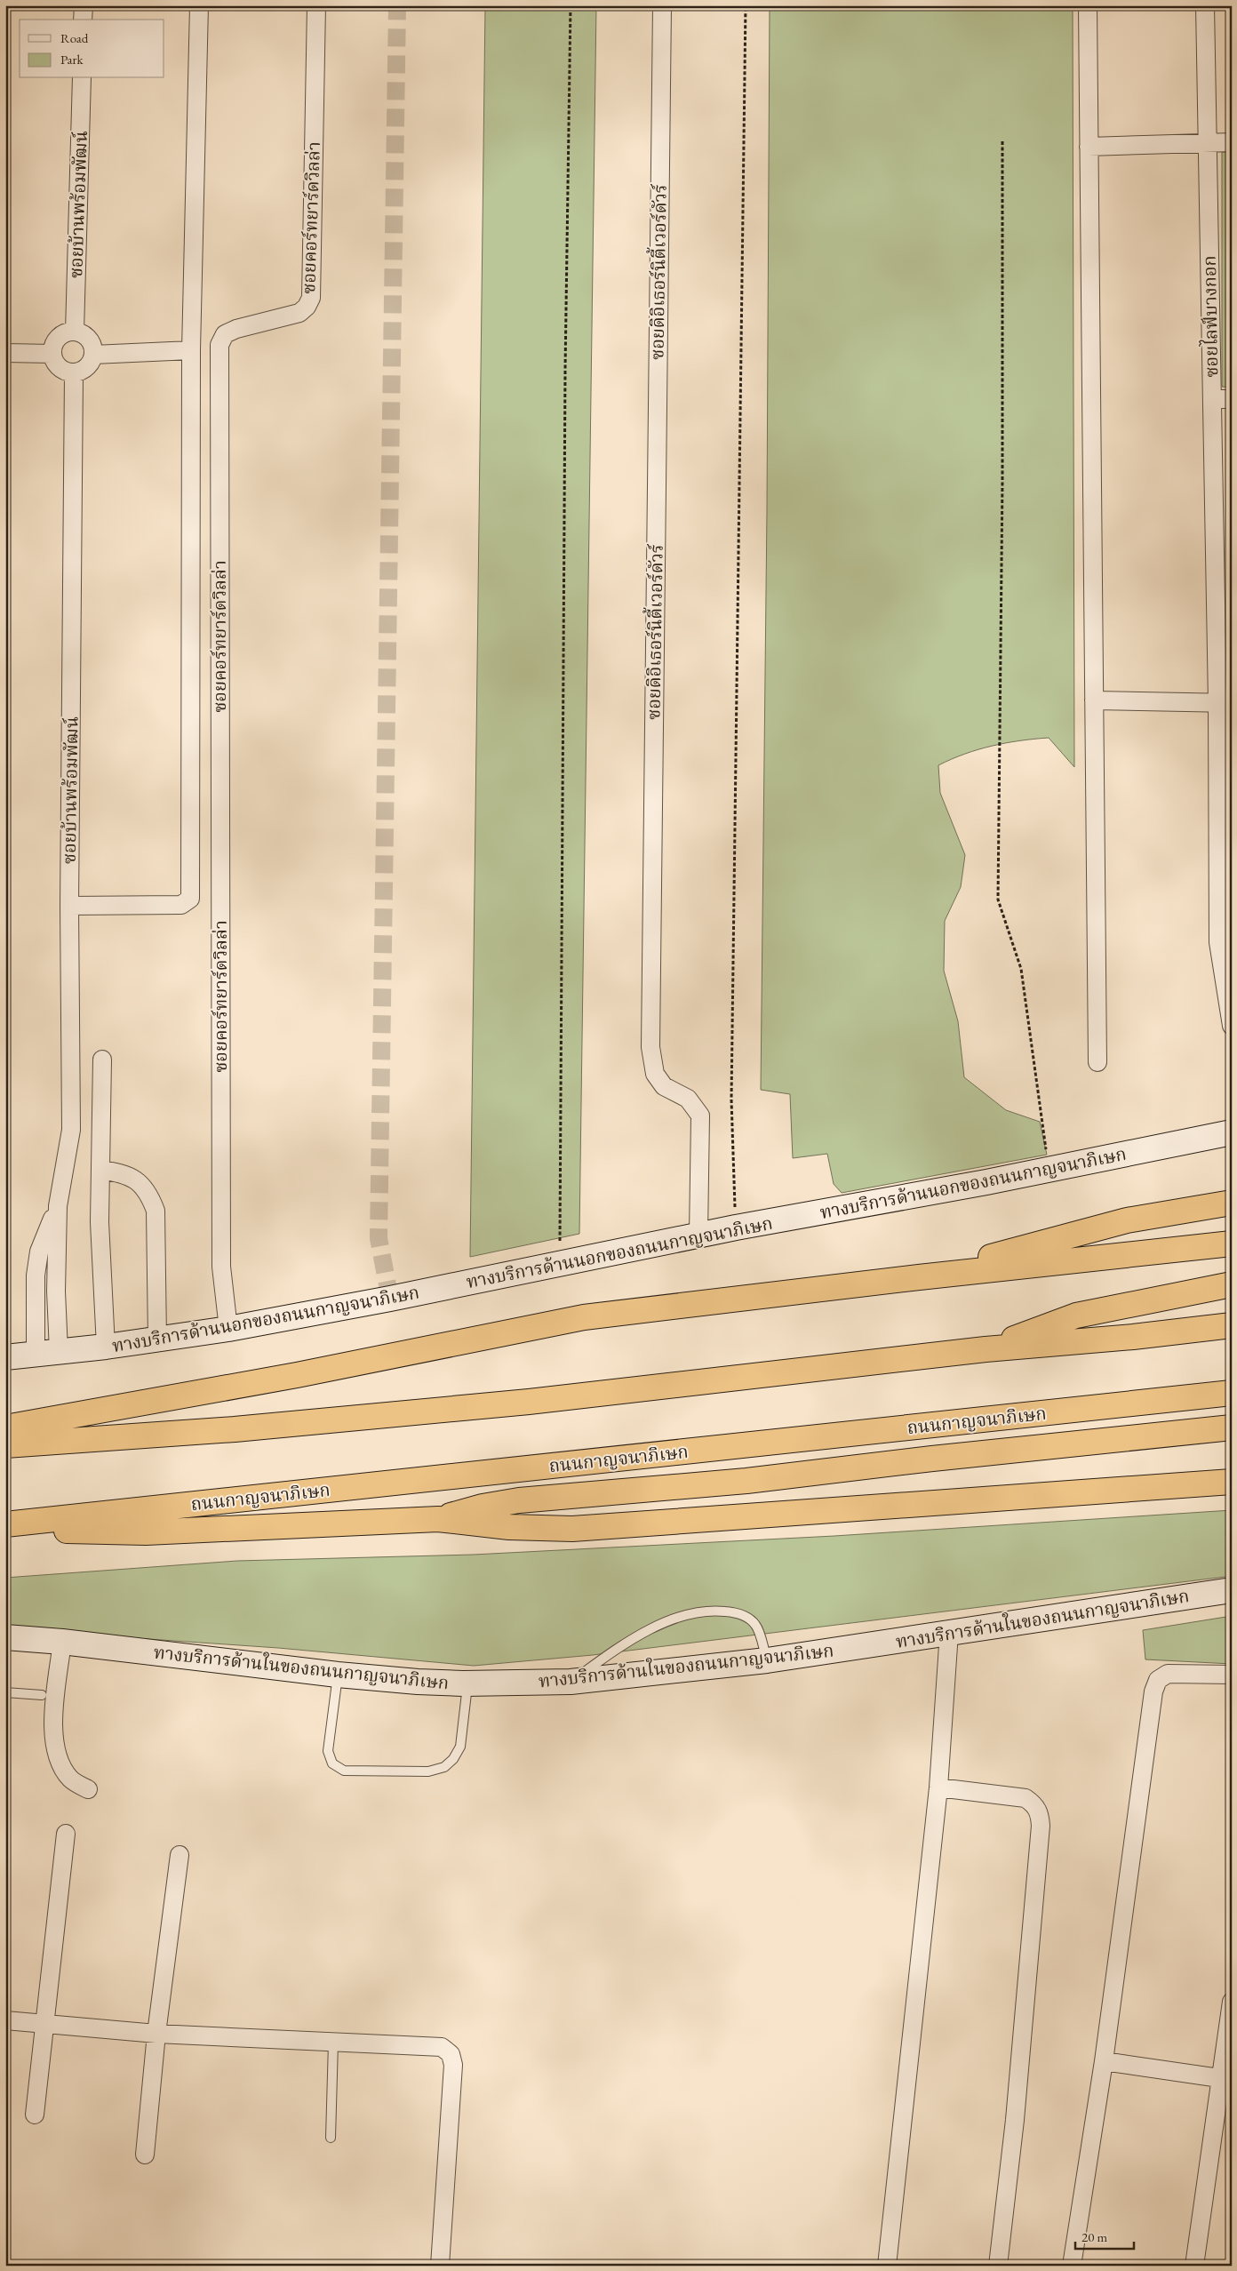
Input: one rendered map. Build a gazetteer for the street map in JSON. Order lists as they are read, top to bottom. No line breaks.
{"streets":{"highway":["ถนนกาญจนาภิเษก"],"main road":["ทางบริการด้านนอกของถนนกาญจนาภิเษก","ทางบริการด้านในของถนนกาญจนาภิเษก"],"street":["ซอยบ้านพร้อมพัฒน์","ซอยคอร์ทยาร์ดวิลล่า","ซอยดิอิเธอร์นิตี้เวอร์ดัวร์","ซอยไลฟ์บางกอก"]},"crossings":[["ซอยบ้านพร้อมพัฒน์","ทางบริการด้านนอกของถนนกาญจนาภิเษก"],["ซอยคอร์ทยาร์ดวิลล่า","ทางบริการด้านนอกของถนนกาญจนาภิเษก"],["ซอยดิอิเธอร์นิตี้เวอร์ดัวร์","ทางบริการด้านนอกของถนนกาญจนาภิเษก"]],"legend":["Road","Park"],"scale_bar":"20 m"}
